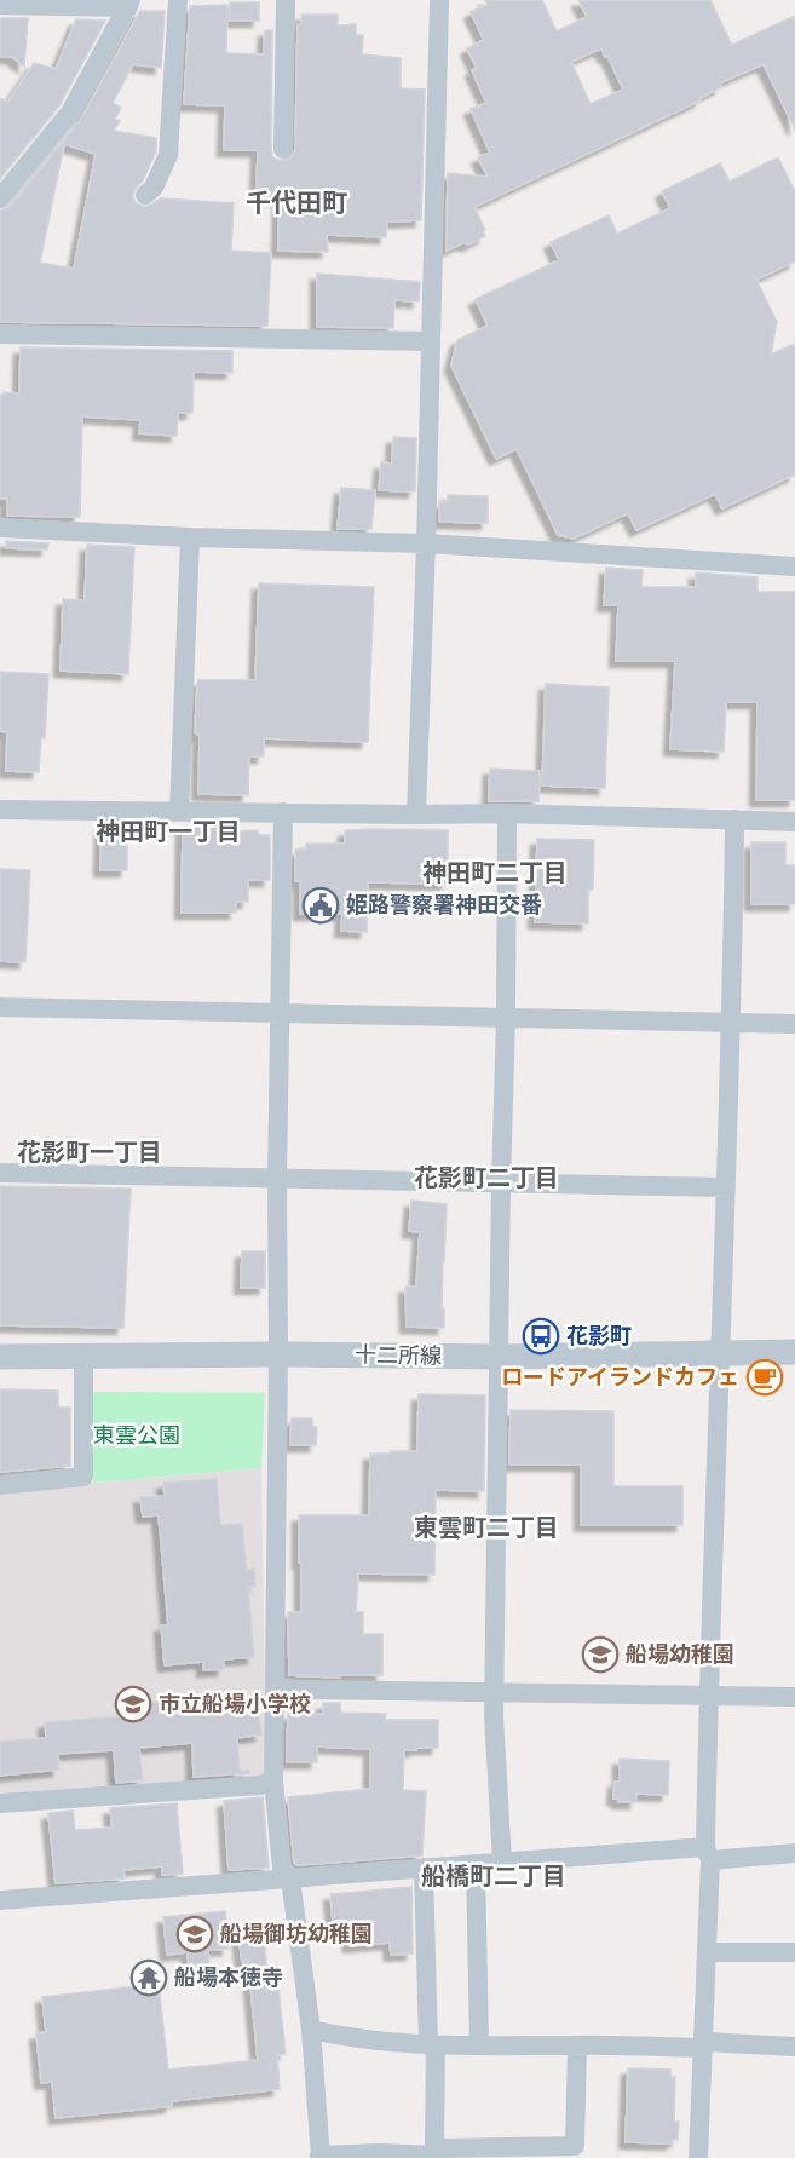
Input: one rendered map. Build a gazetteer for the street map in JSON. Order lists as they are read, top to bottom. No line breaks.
{"streets":{"street":["十二所線"]},"districts":["千代田町","神田町一丁目","神田町二丁目","花影町一丁目","花影町二丁目","東雲町二丁目","船橋町二丁目"],"parks":["東雲公園"],"places":{"public building":["姫路警察署神田交番"],"bus stop":["花影町"],"cafe":["ロードアイランドカフェ"],"school or university":["船場幼稚園","市立船場小学校","船場御坊幼稚園"],"temple":["船場本徳寺"]}}
